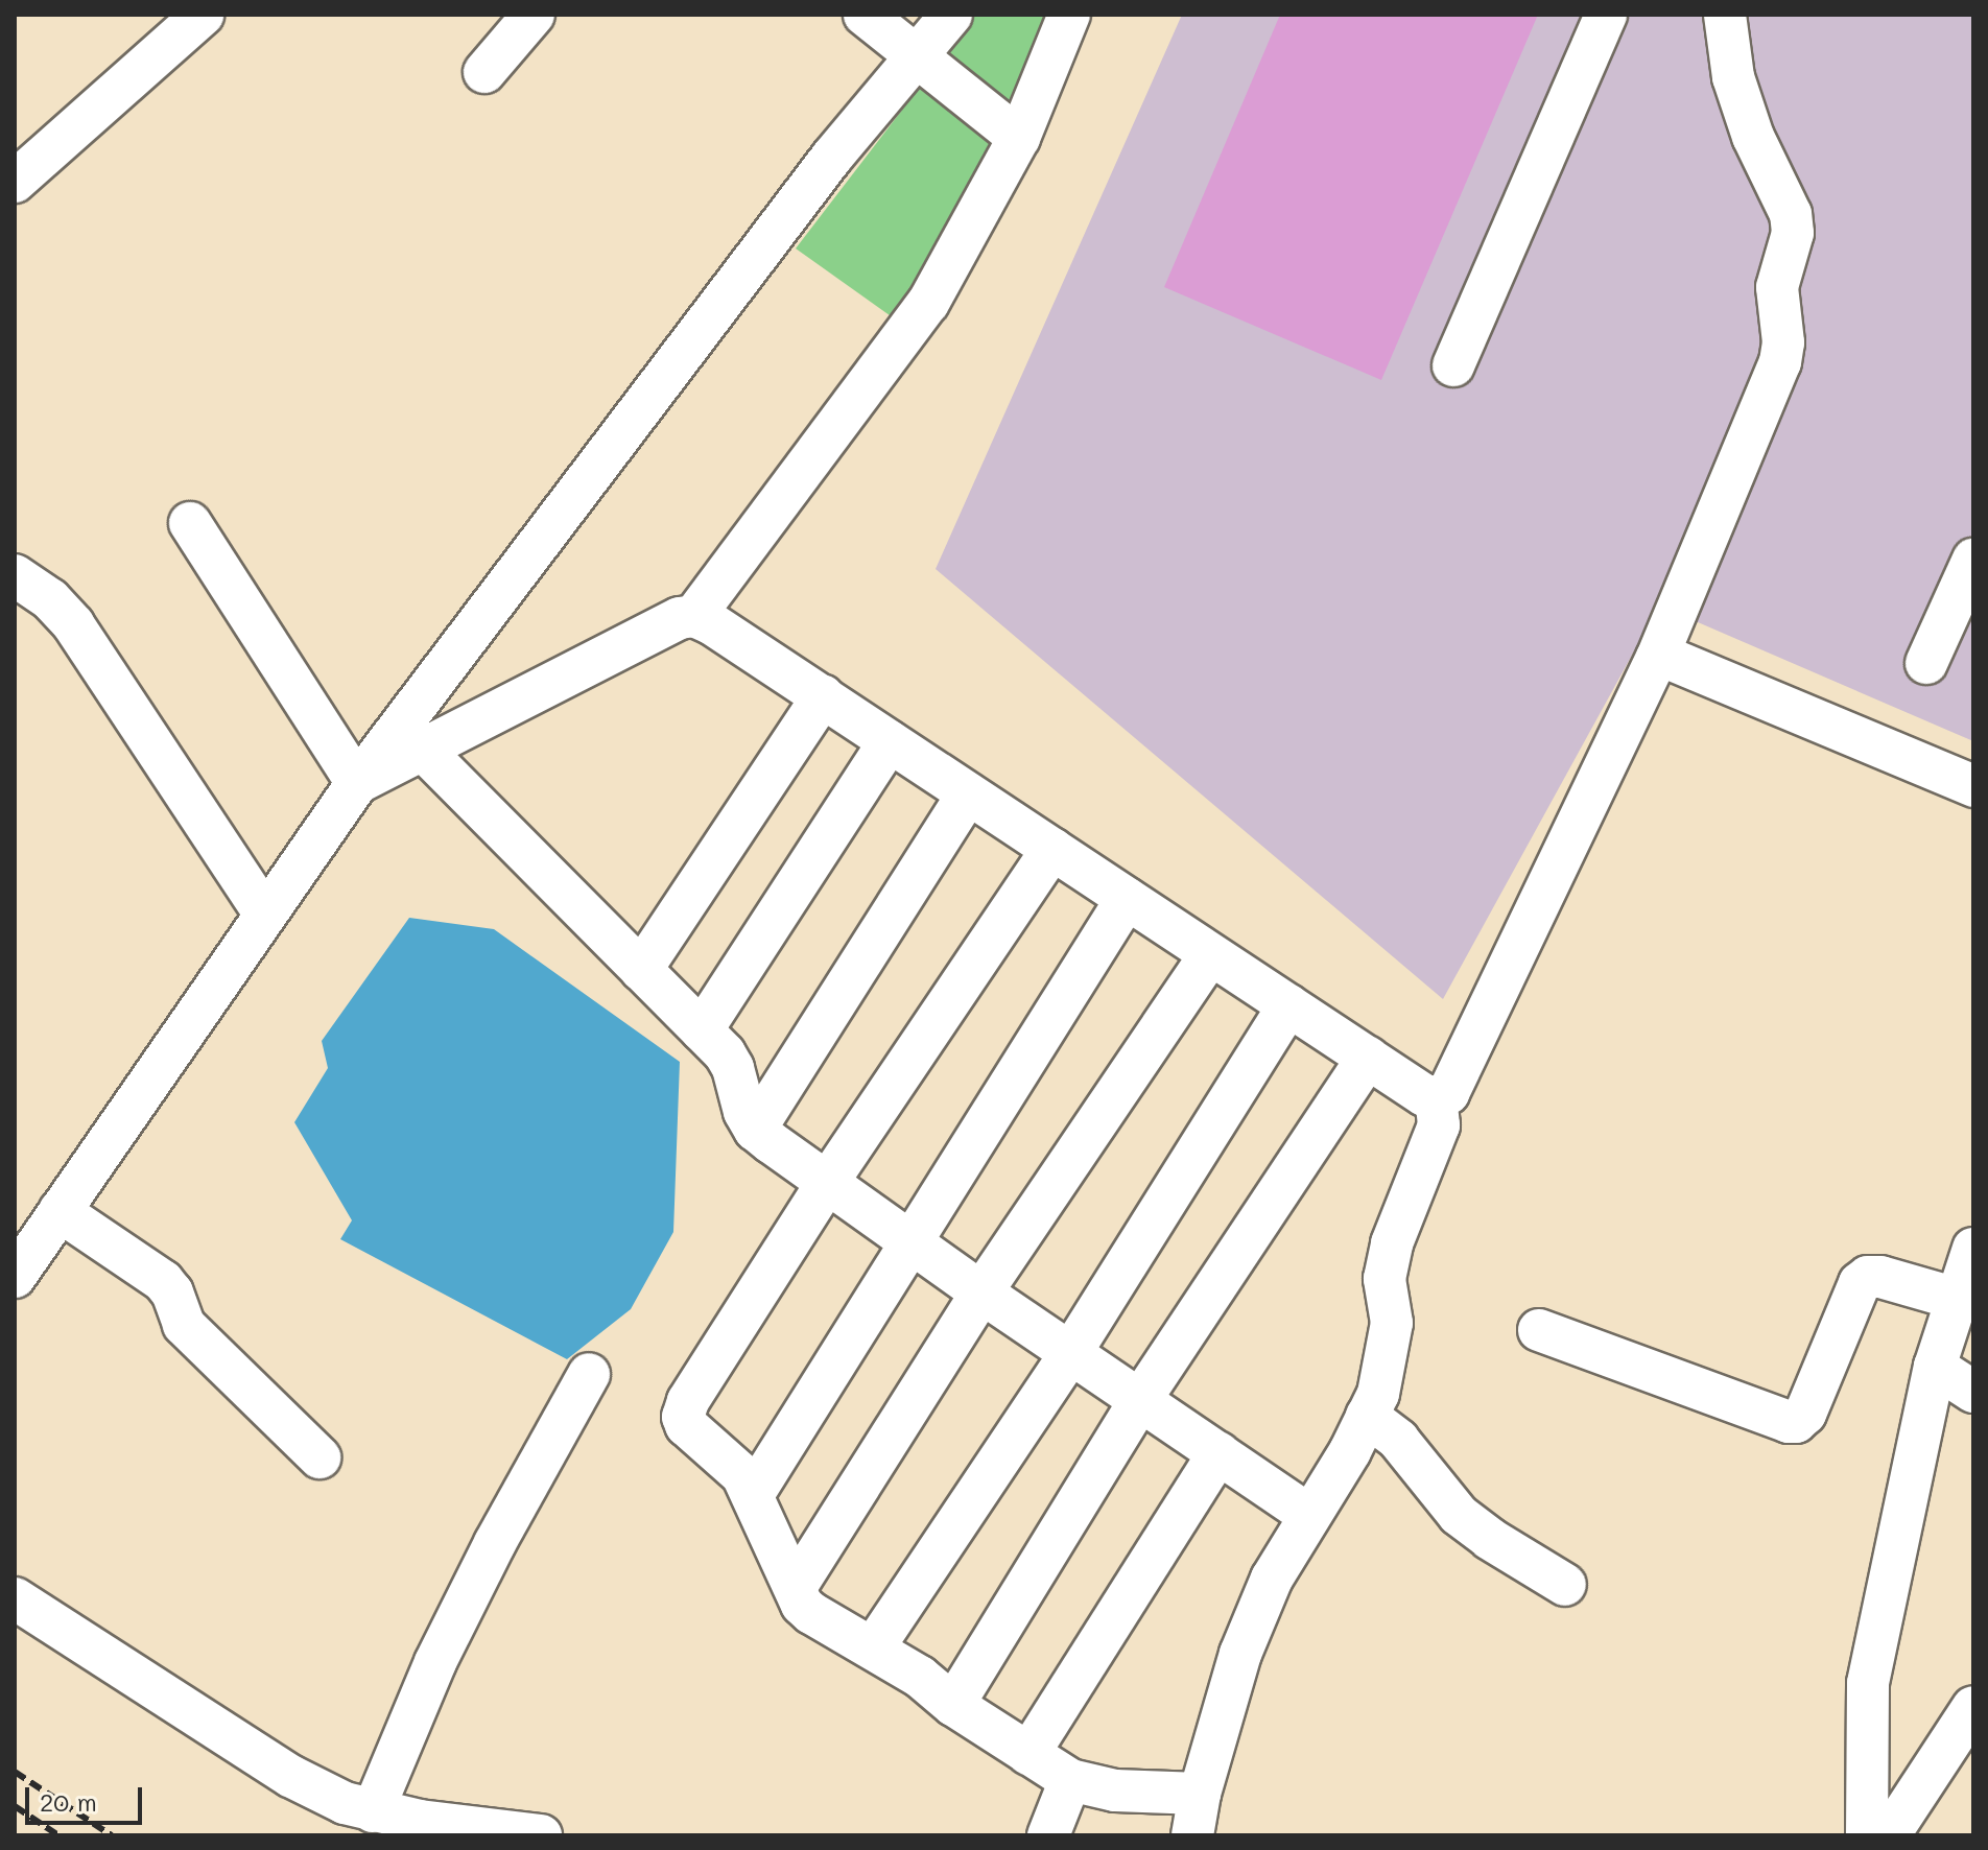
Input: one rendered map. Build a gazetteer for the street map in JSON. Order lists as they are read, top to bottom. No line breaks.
{"scale_bar":"20 m"}
